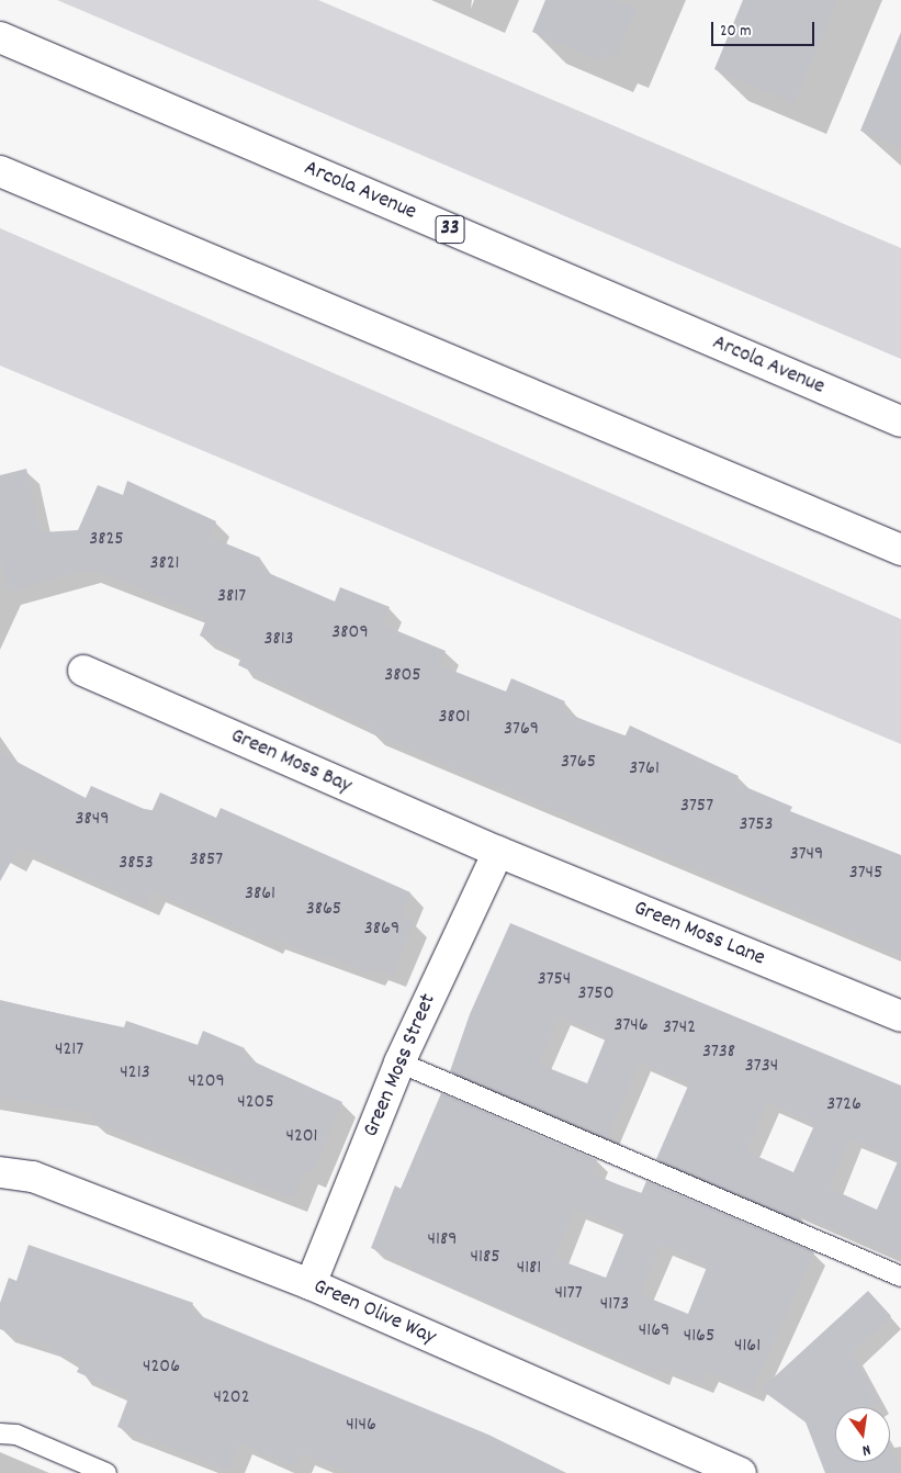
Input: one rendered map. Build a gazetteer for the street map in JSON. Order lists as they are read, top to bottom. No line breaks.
{"streets":{"street":["Arcola Avenue","33","Green Moss Bay","Green Moss Lane","Green Moss Street","Green Olive Way"]},"crossings":[["Green Moss Bay","Green Moss Lane"],["Green Moss Bay","Green Moss Street"],["Green Moss Lane","Green Moss Street"],["Green Moss Street","Green Olive Way"]],"house_numbers":["3825","3821","3817","3809","3813","3805","3801","3769","3765","3761","3757","3849","3753","3749","3857","3853","3745","3861","3865","3869","3754","3750","3746","3742","4217","3738","3734","4213","4209","4205","3726","4201","4189","4185","4181","4177","4173","4169","4165","4161","4206","4202","4146"],"scale_bar":"20 m","north":"bottom"}
